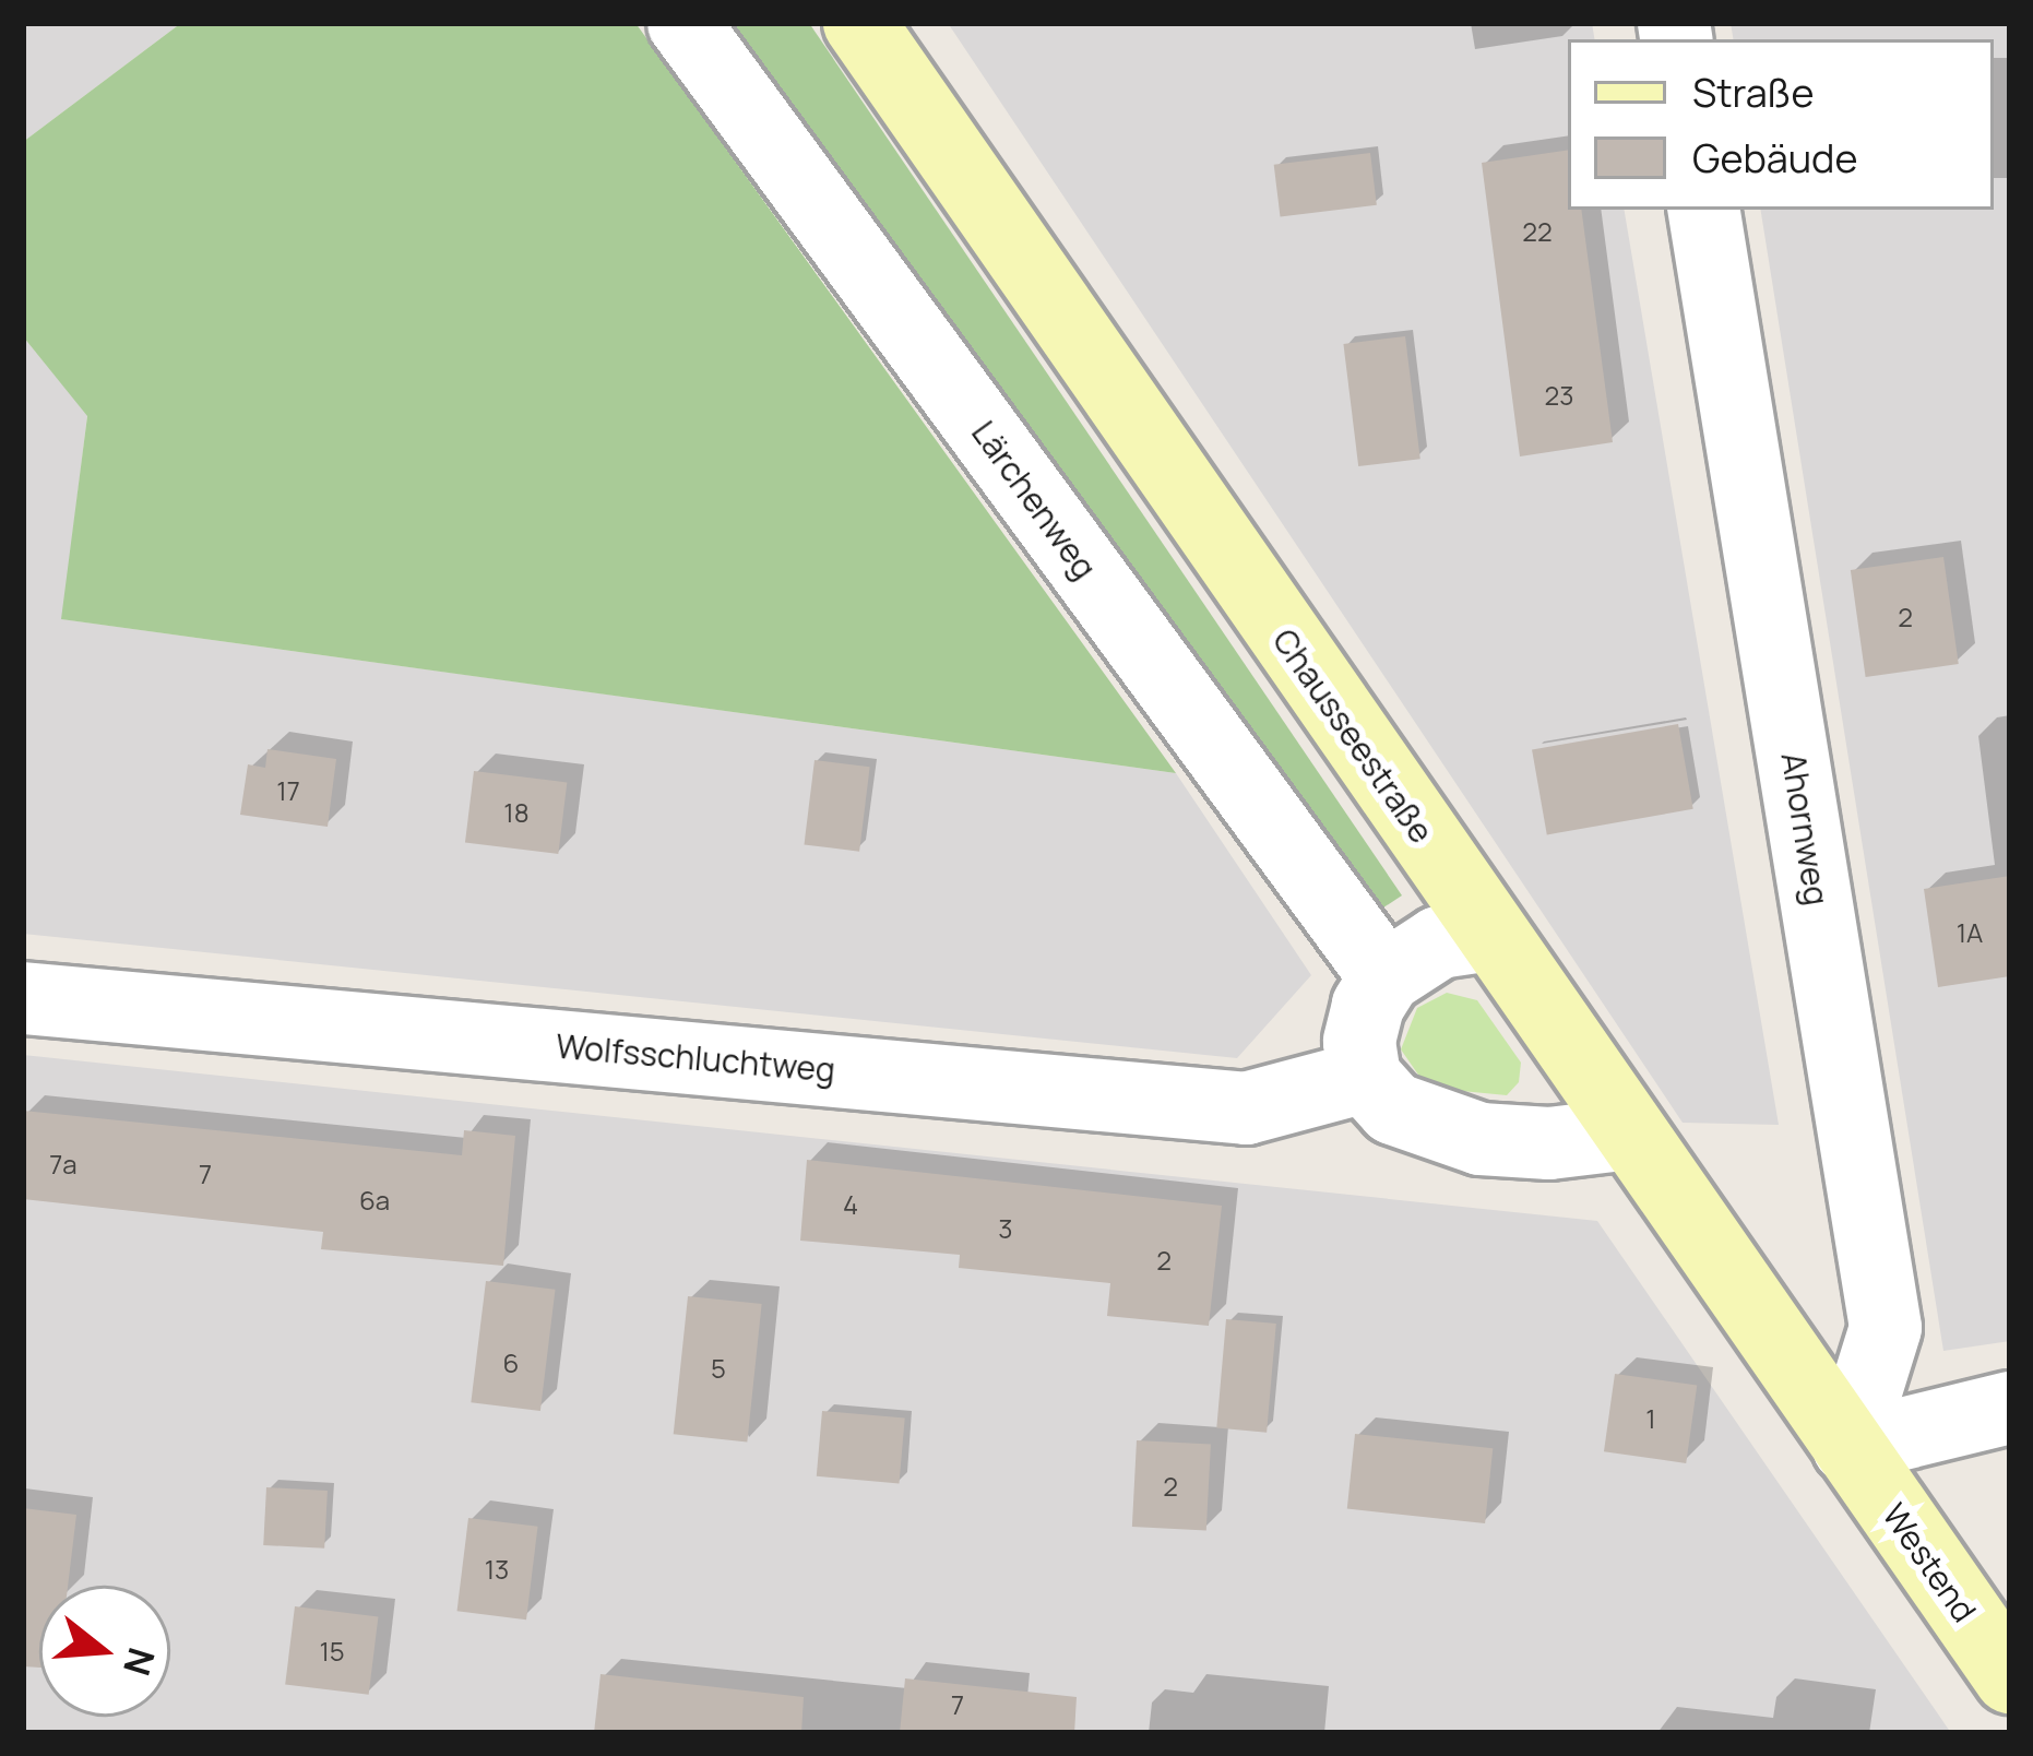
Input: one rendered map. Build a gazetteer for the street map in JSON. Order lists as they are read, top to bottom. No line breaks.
{"streets":{"main road":["Chausseestraße","Westend"],"street":["Lärchenweg","Ahornweg","Wolfsschluchtweg"]},"crossings":[["Chausseestraße","Ahornweg"],["Chausseestraße","Westend"],["Ahornweg","Westend"]],"house_numbers":["22","23","2","17","18","1A","7a","7","6a","4","3","2","6","5","1","2","13","15","7"],"legend":["Straße","Gebäude"],"north":"right"}
